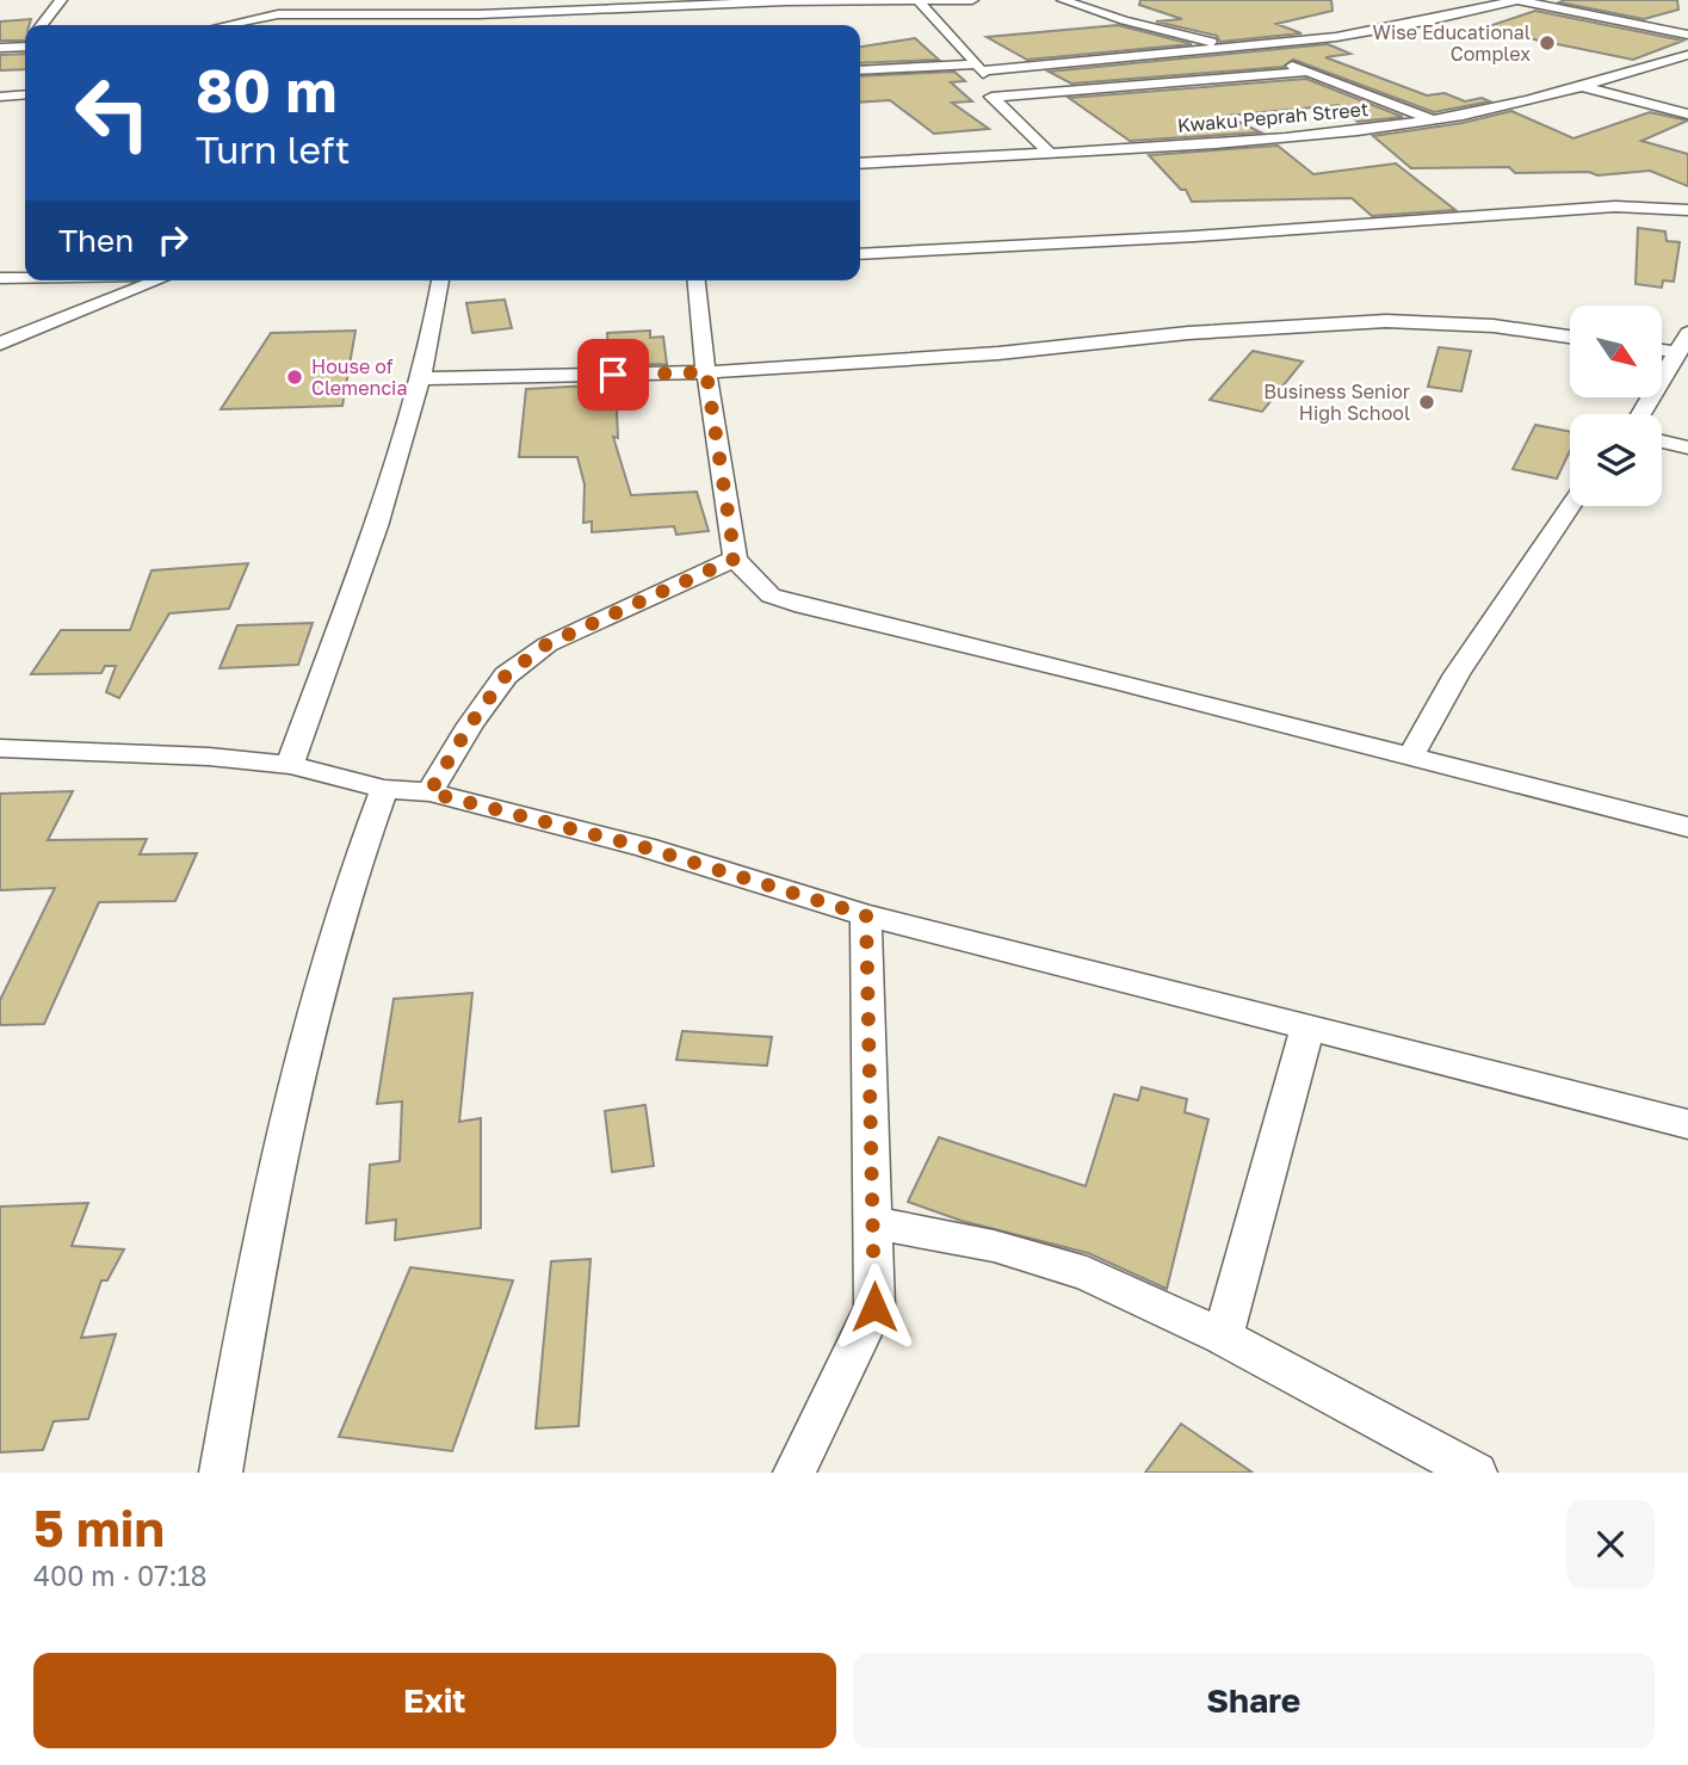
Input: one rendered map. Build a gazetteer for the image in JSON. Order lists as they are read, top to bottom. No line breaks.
{"streets":{"street":["Kwaku Peprah Street"]},"places":["Wise Educational Complex","House of Clemencia","Business Senior High School"],"north":"bottom right","page":{"turn":["80 m","Turn left"],"then":"Then","heading":["5 min","400 m · 07:18"],"buttons":["Exit","Share"]}}
